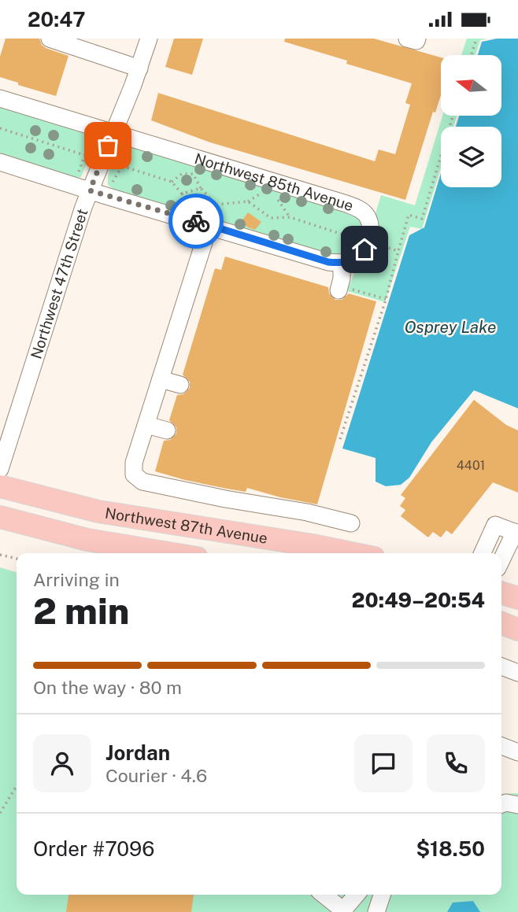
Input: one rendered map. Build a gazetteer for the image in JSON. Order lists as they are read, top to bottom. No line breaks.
{"streets":{"main road":["Northwest 87th Avenue"],"street":["Northwest 85th Avenue","Northwest 47th Street"]},"crossings":[["Northwest 85th Avenue","Northwest 47th Street"]],"water":["Osprey Lake"],"house_numbers":["4401"],"north":"left","page":{"status":"20:47","heading":["2 min","Arriving in","20:49–20:54"],"panel":["Jordan","Courier · 4.6","Order #7096","$18.50"],"bar":"On the way · 80 m"}}
